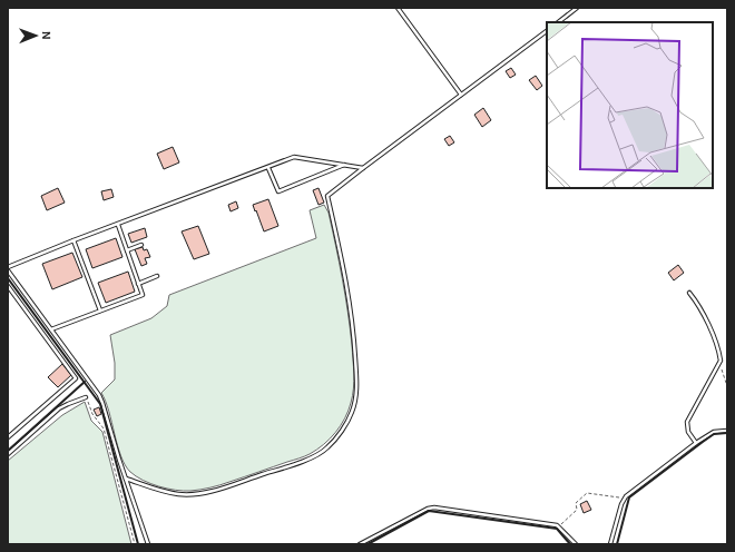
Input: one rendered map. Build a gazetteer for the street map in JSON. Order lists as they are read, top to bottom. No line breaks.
{"north":"right"}
